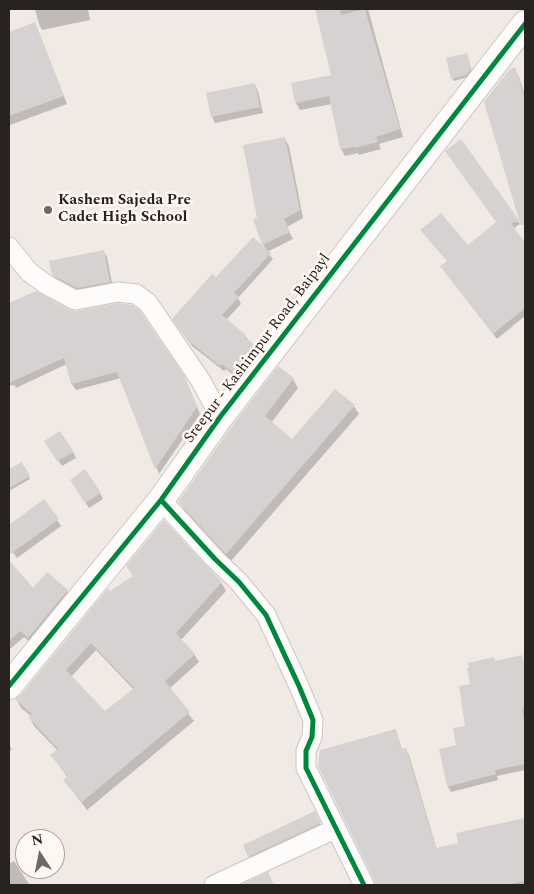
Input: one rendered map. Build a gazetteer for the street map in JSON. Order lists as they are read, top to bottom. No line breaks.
{"streets":{"street":["Sreepur - Kashimpur Road, Baipayl"]},"places":["Kashem Sajeda Pre Cadet High School"],"north":"top"}
